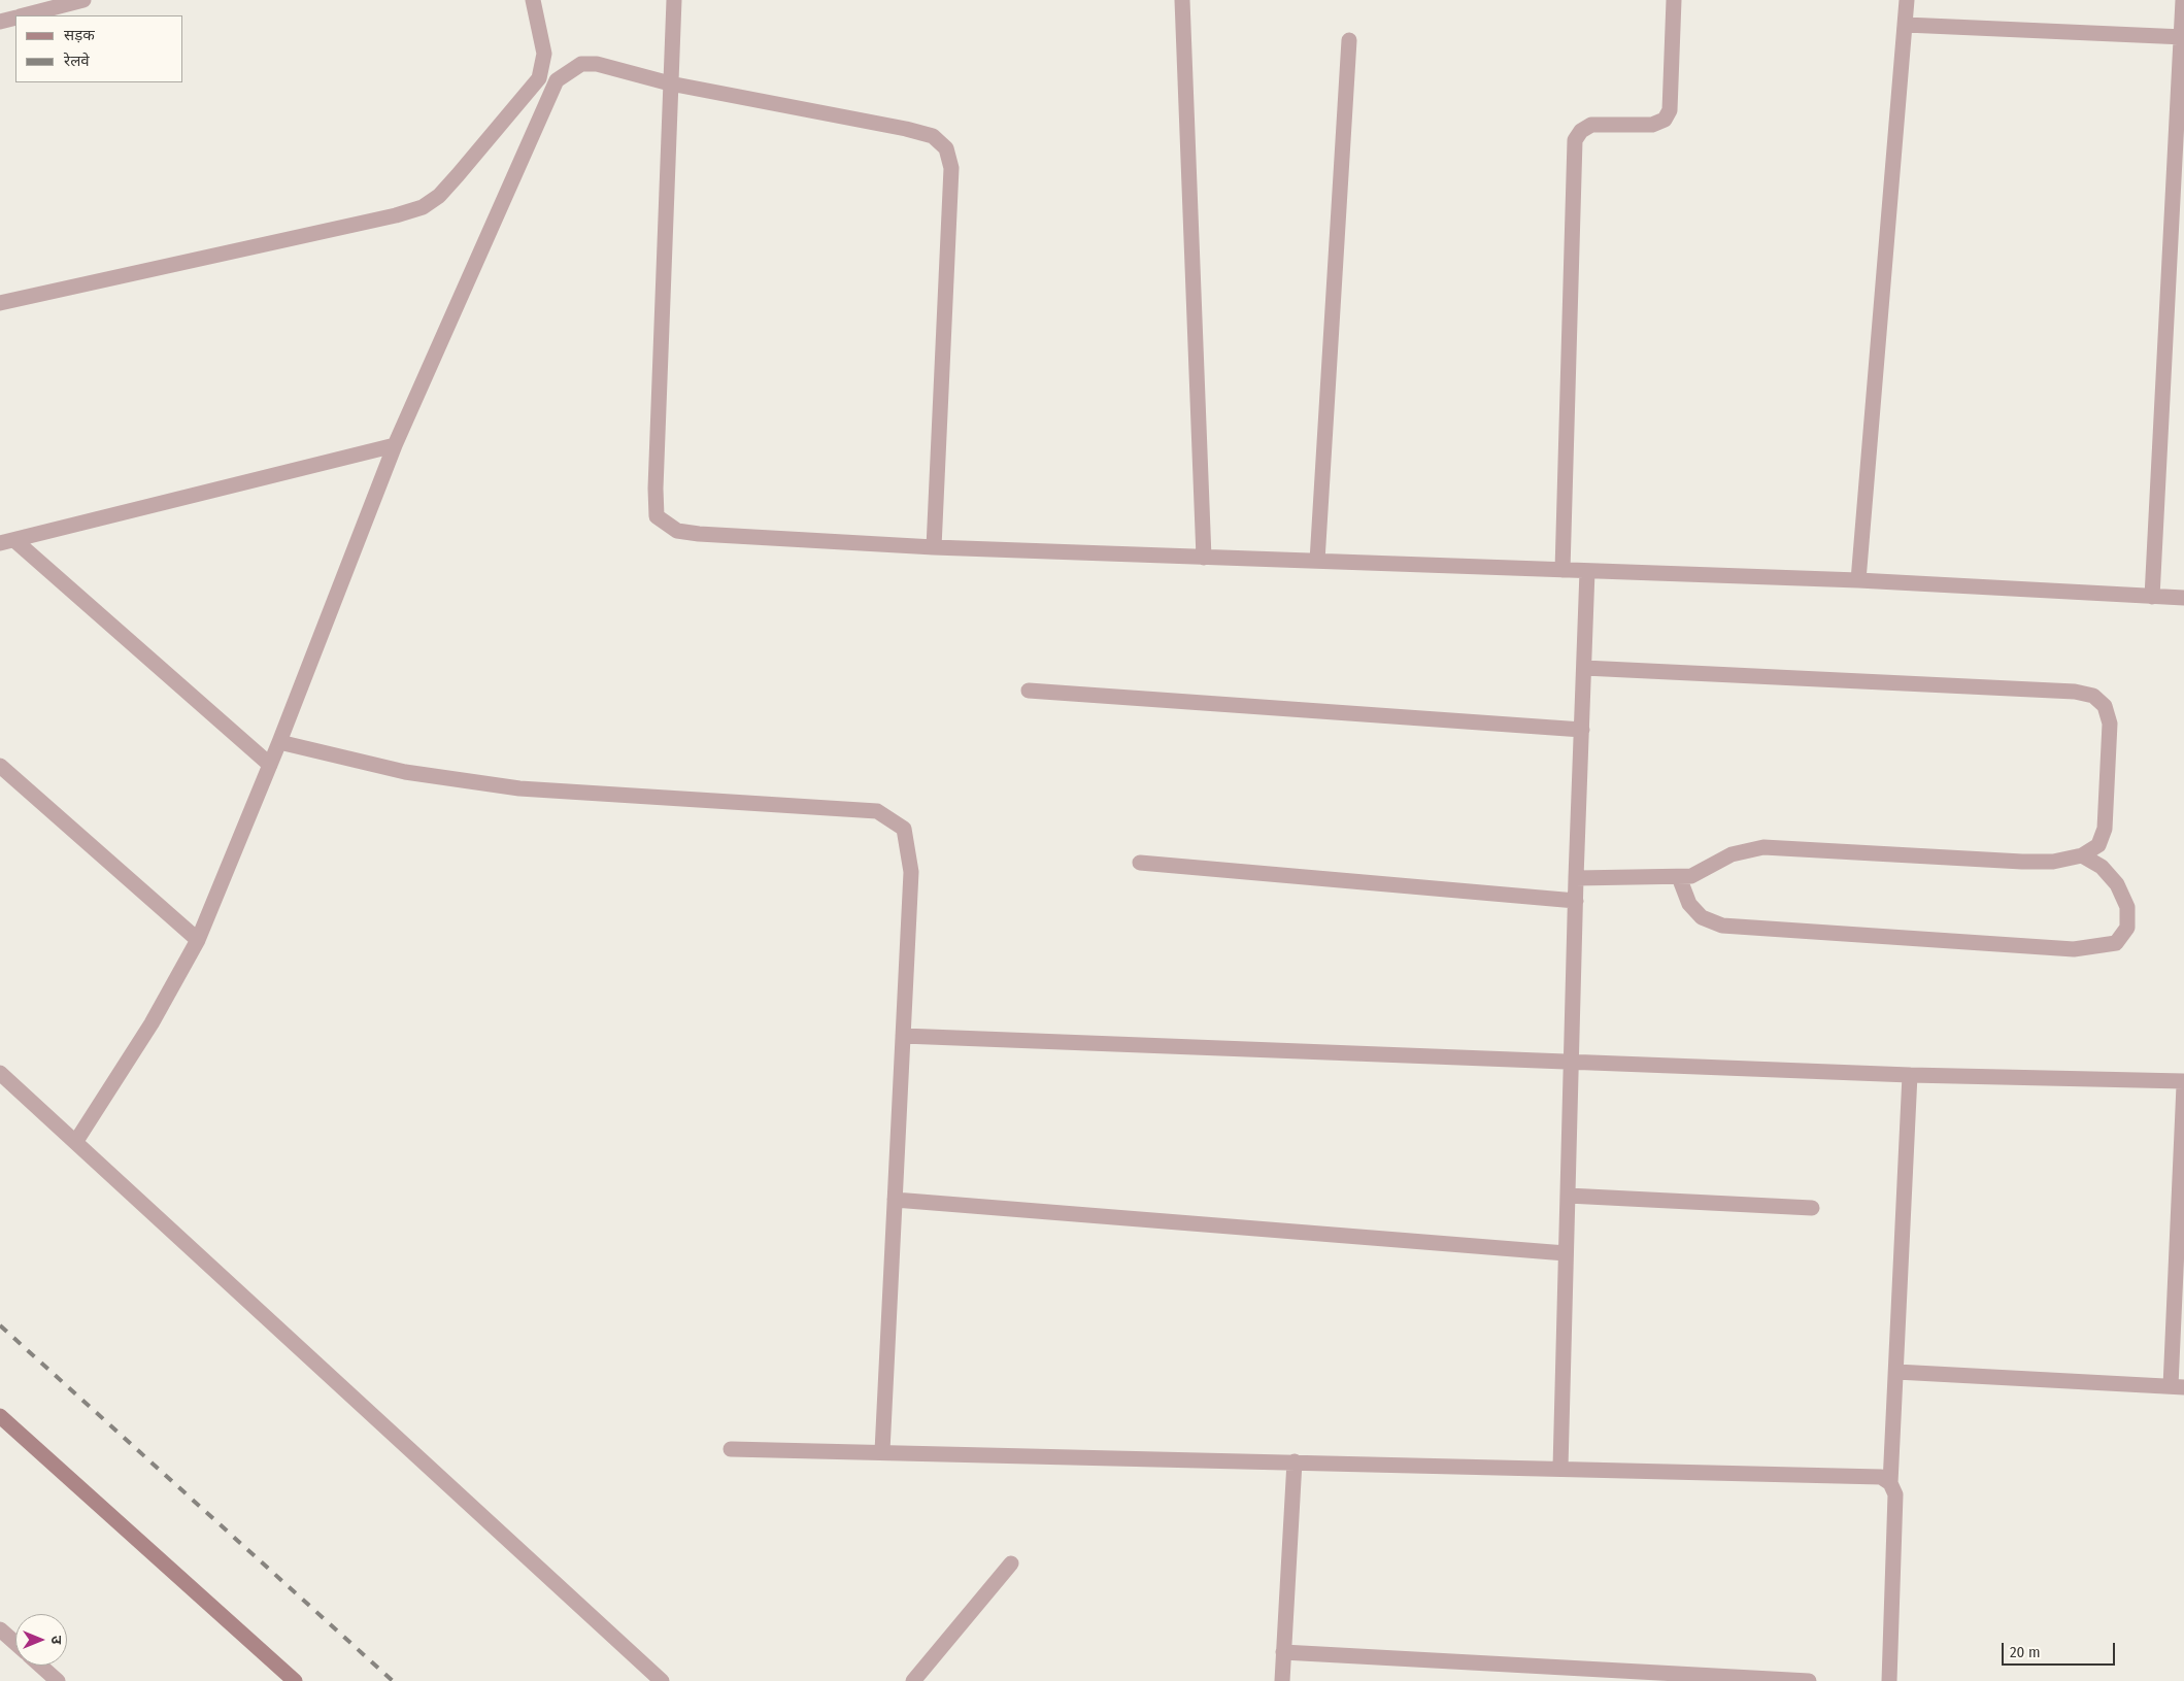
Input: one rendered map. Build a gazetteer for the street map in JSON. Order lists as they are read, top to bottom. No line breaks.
{"legend":["सड़क","रेलवे"],"scale_bar":"20 m","north":"right"}
